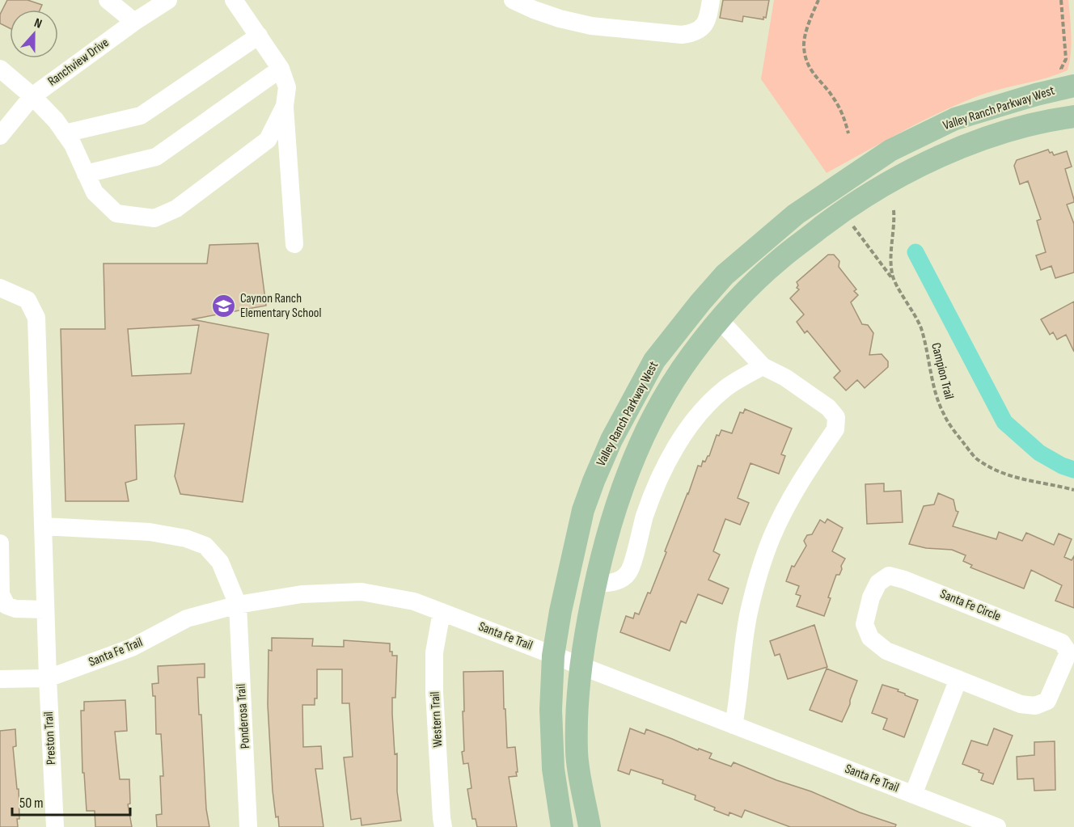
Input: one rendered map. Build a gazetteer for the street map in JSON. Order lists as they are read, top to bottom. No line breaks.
{"streets":{"main road":["Valley Ranch Parkway West"],"street":["Ranchview Drive","Santa Fe Circle","Santa Fe Trail","Ponderosa Trail","Western Trail","Preston Trail"],"path":["Campion Trail"]},"crossings":[["Valley Ranch Parkway West","Santa Fe Trail"],["Santa Fe Trail","Ponderosa Trail"],["Santa Fe Trail","Western Trail"],["Santa Fe Trail","Preston Trail"],["Ponderosa Trail","Preston Trail"]],"places":{"school or university":["Caynon Ranch Elementary School"]},"scale_bar":"50 m","north":"top"}
